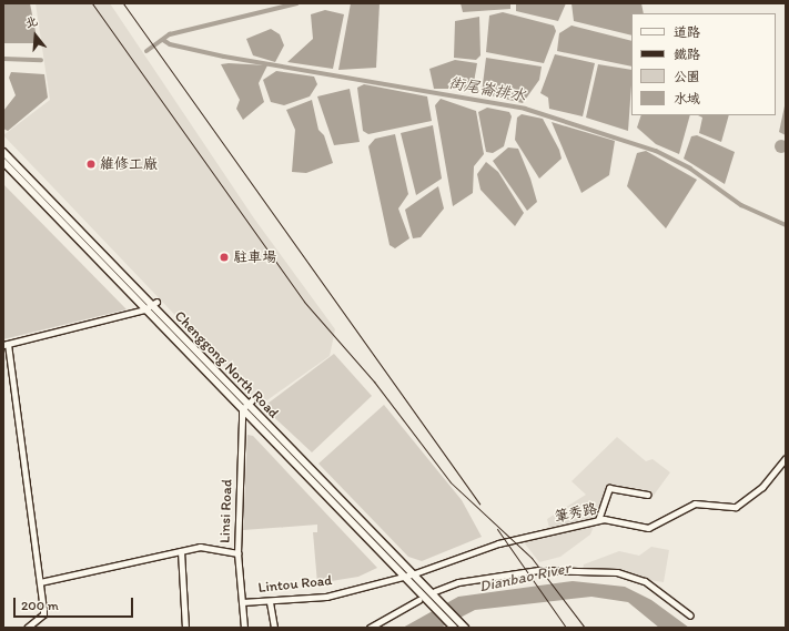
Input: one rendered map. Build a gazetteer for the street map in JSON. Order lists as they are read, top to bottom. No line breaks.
{"streets":{"main road":["Chenggong North Road"],"street":["Linsi Road","筆秀路","Lintou Road"]},"crossings":[["Chenggong North Road","Linsi Road"],["Chenggong North Road","筆秀路"],["Chenggong North Road","Lintou Road"],["Linsi Road","Lintou Road"],["筆秀路","Lintou Road"]],"water":["街尾崙排水","Dianbao River"],"places":["維修工廠","駐車場"],"legend":["道路","鐵路","公園","水域"],"scale_bar":"200 m","north":"top"}
